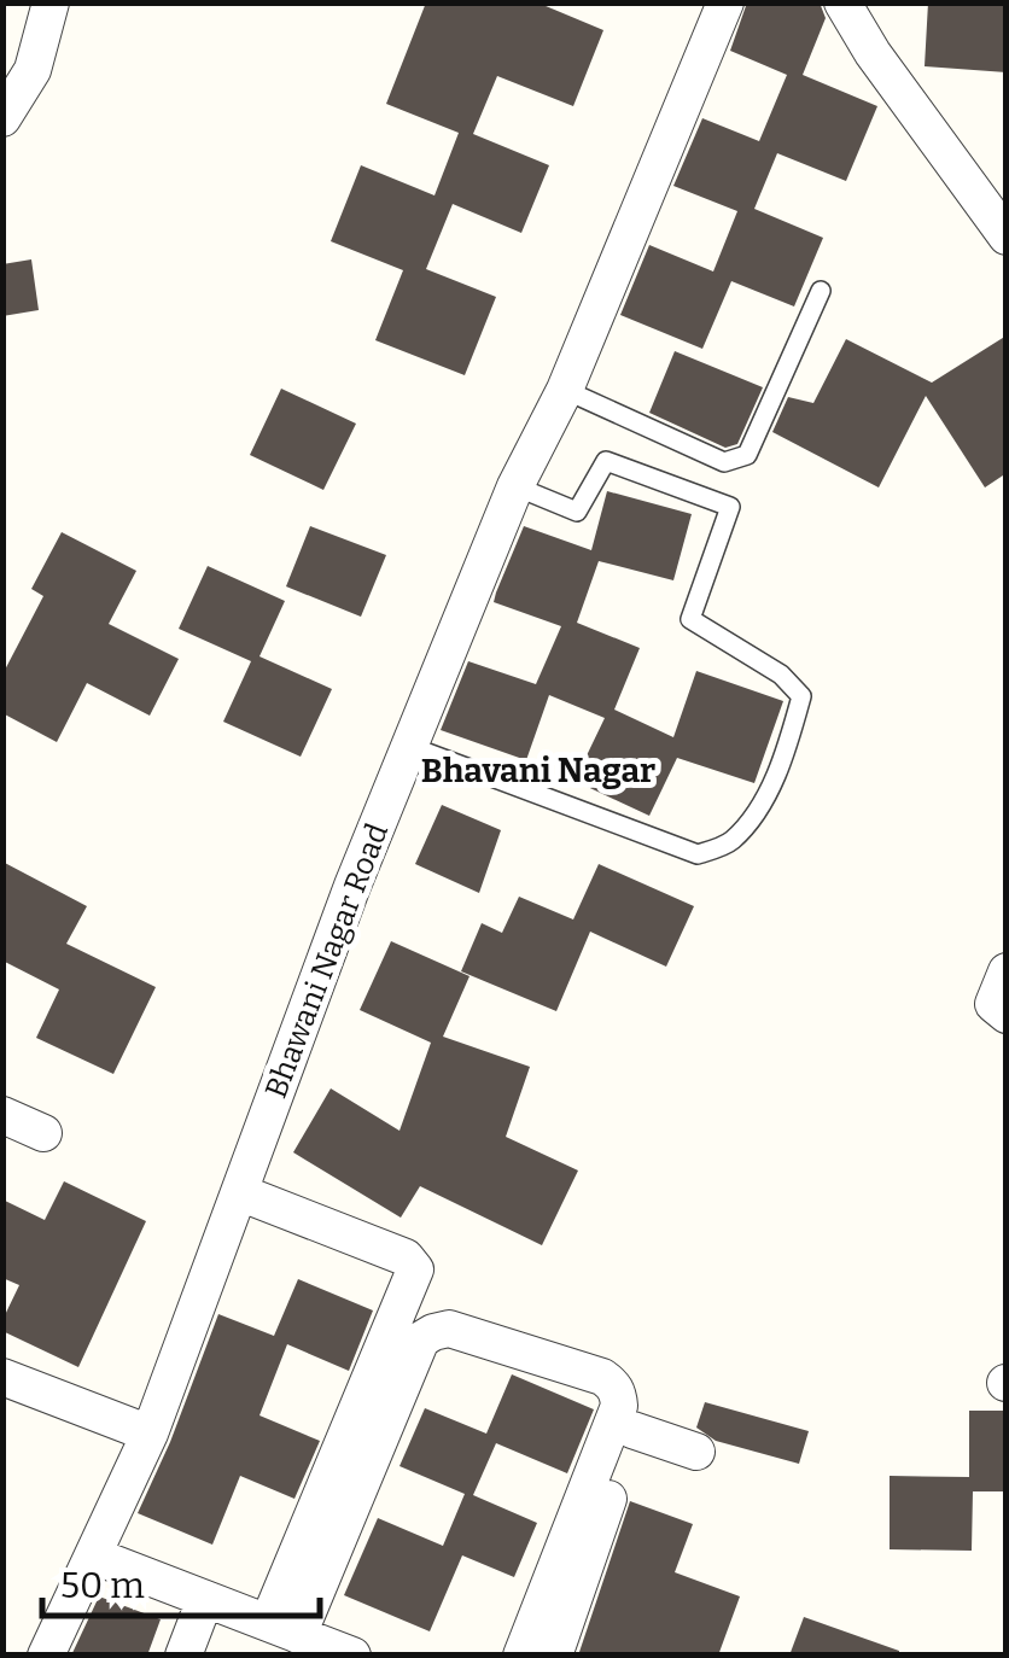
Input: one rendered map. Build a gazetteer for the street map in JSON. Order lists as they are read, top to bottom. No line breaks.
{"streets":{"street":["Bhawani Nagar Road"]},"districts":["Bhavani Nagar"],"scale_bar":"50 m"}
